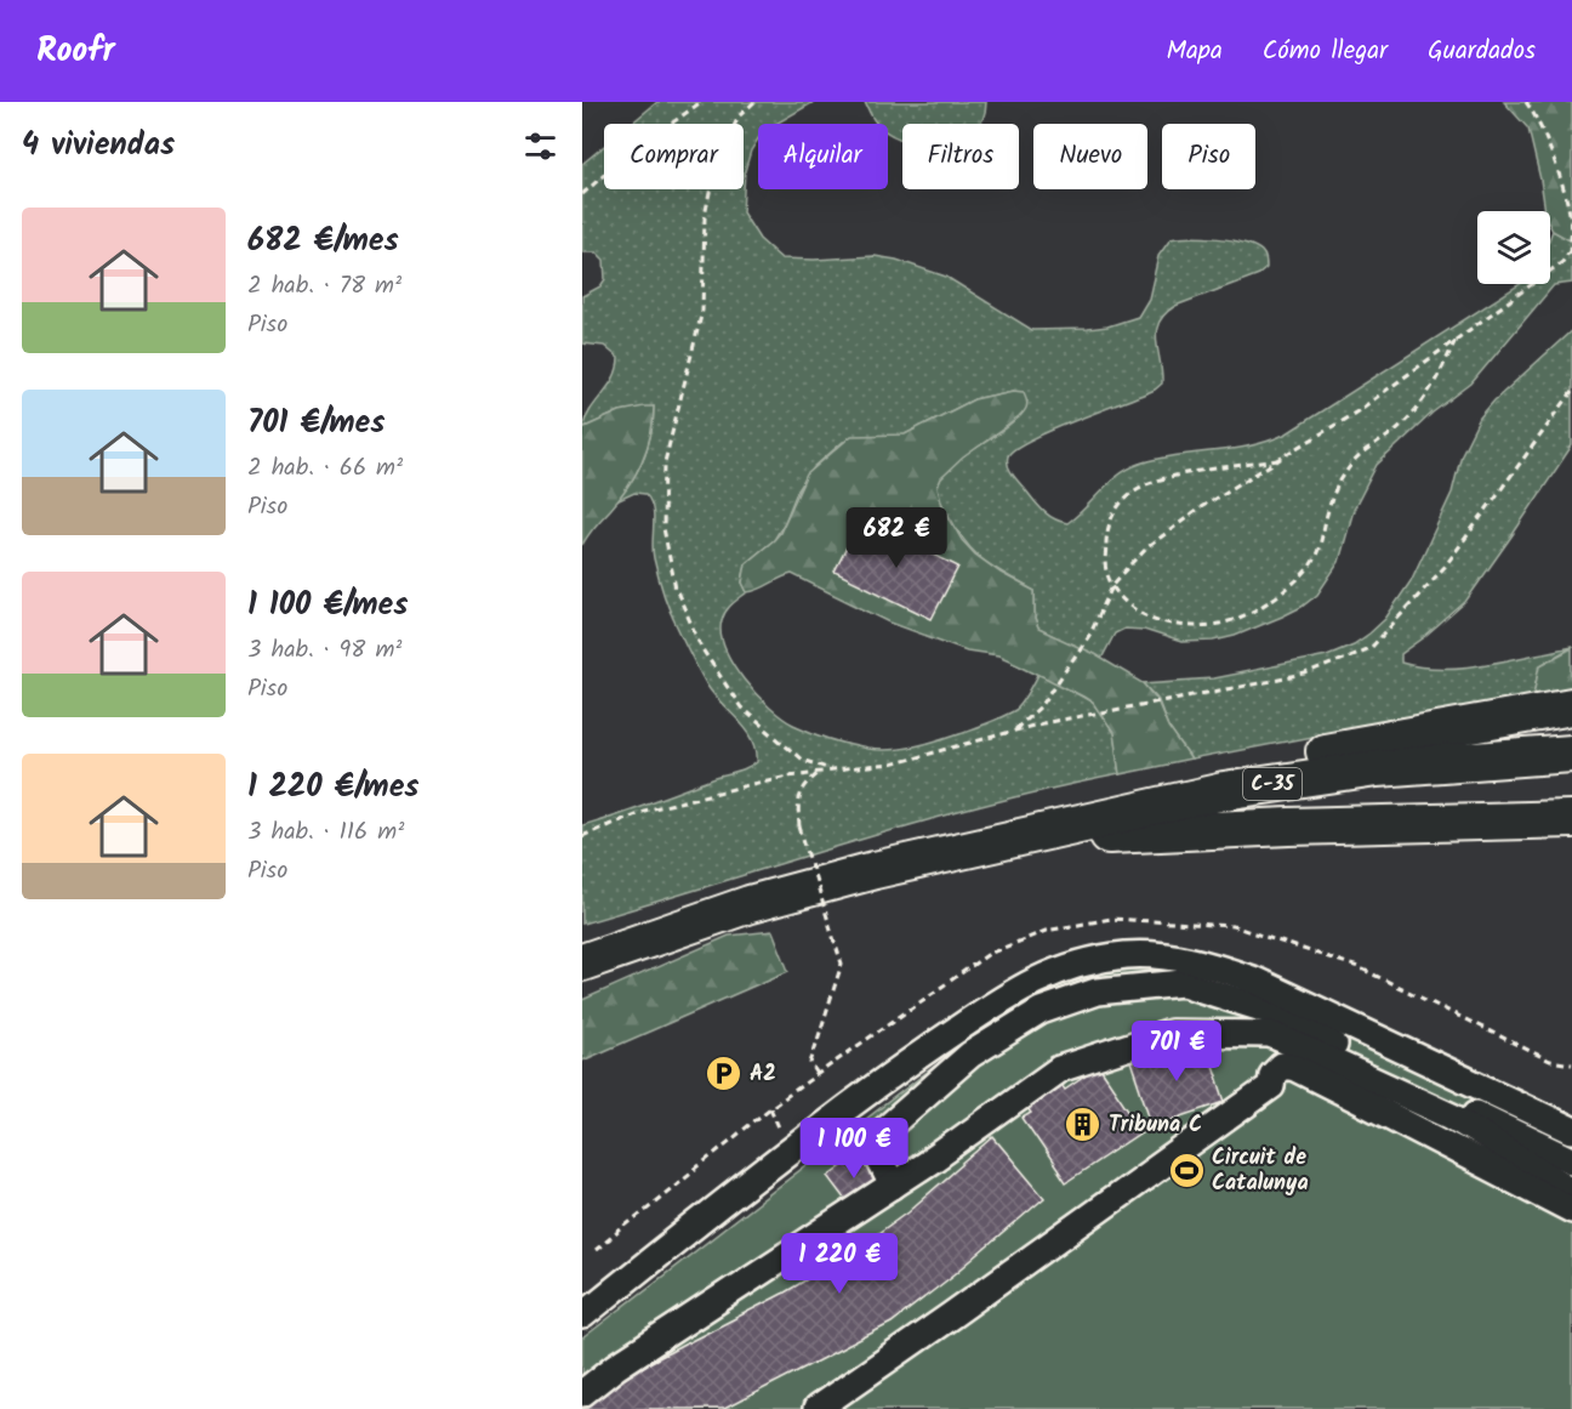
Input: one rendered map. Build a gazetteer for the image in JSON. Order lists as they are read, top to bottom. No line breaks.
{"streets":{"highway":["C-35"]},"places":{"parking":["A2"],"building":["Tribuna C"],"sports":["Circuit de Catalunya"]},"page":{"header":"Roofr","nav":["Mapa","Cómo llegar","Guardados"],"heading":"4 viviendas","chip":["Comprar","Alquilar","Filtros","Nuevo","Piso"],"list":[{"name":"682 €/mes","note":"2 hab. · 78 m² · Piso"},{"name":"701 €/mes","note":"2 hab. · 66 m² · Piso"},{"name":"1 100 €/mes","note":"3 hab. · 98 m² · Piso"},{"name":"1 220 €/mes","note":"3 hab. · 116 m² · Piso"}],"price":["682 €","701 €","1 100 €","1 220 €"]}}
